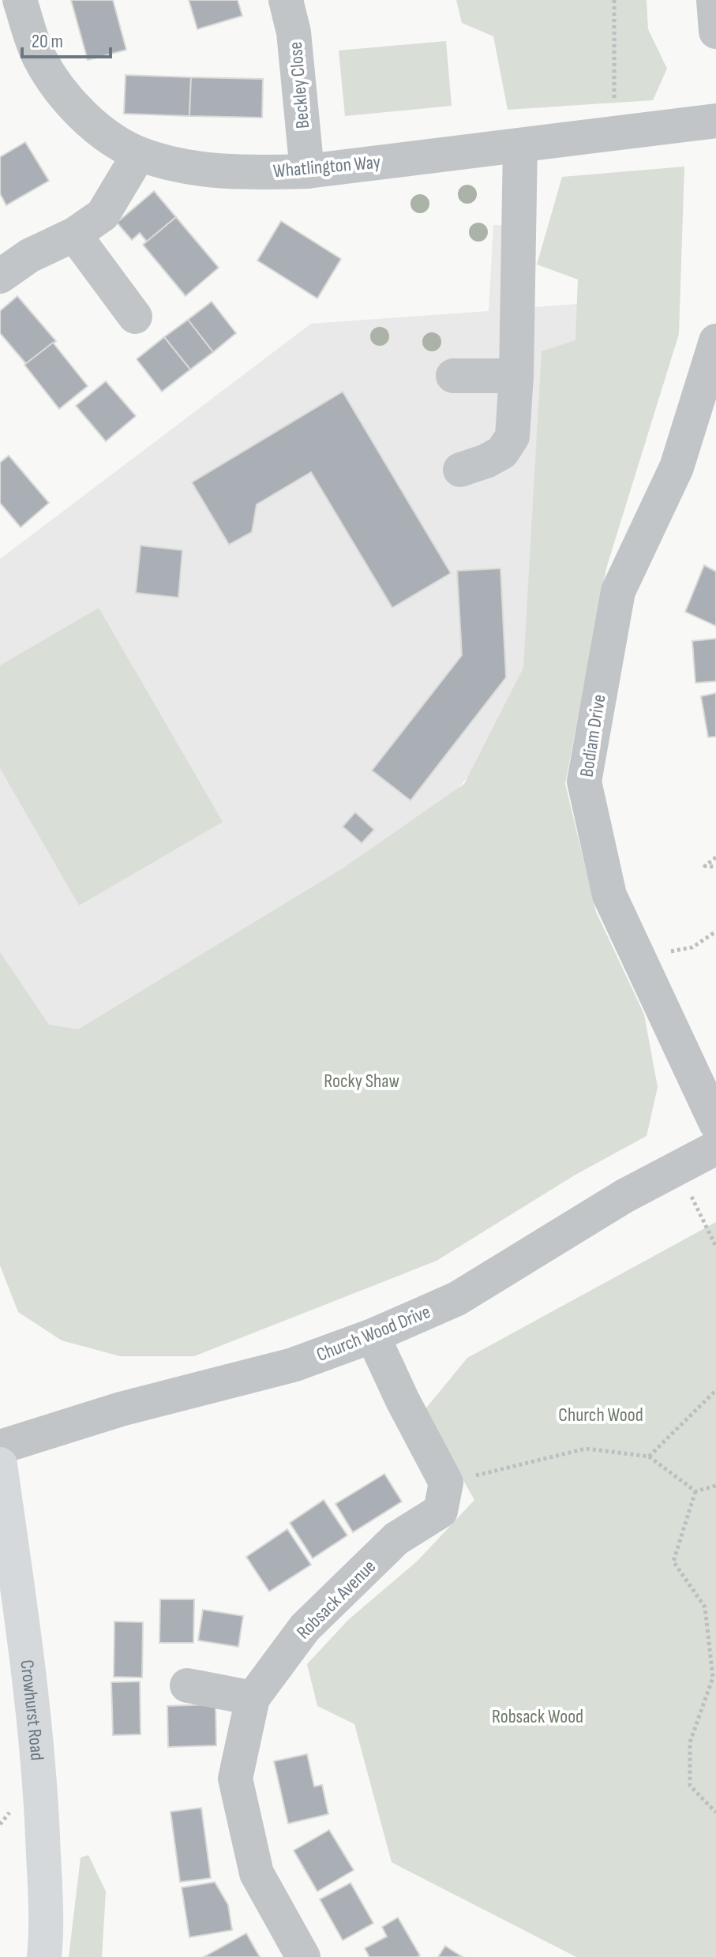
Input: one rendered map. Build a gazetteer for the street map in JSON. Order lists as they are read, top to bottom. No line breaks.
{"streets":{"main road":["Crowhurst Road"],"street":["Beckley Close","Whatlington Way","Bodiam Drive","Church Wood Drive","Robsack Avenue"]},"crossings":[["Beckley Close","Whatlington Way"]],"parks":["Rocky Shaw","Church Wood","Robsack Wood"],"scale_bar":"20 m"}
